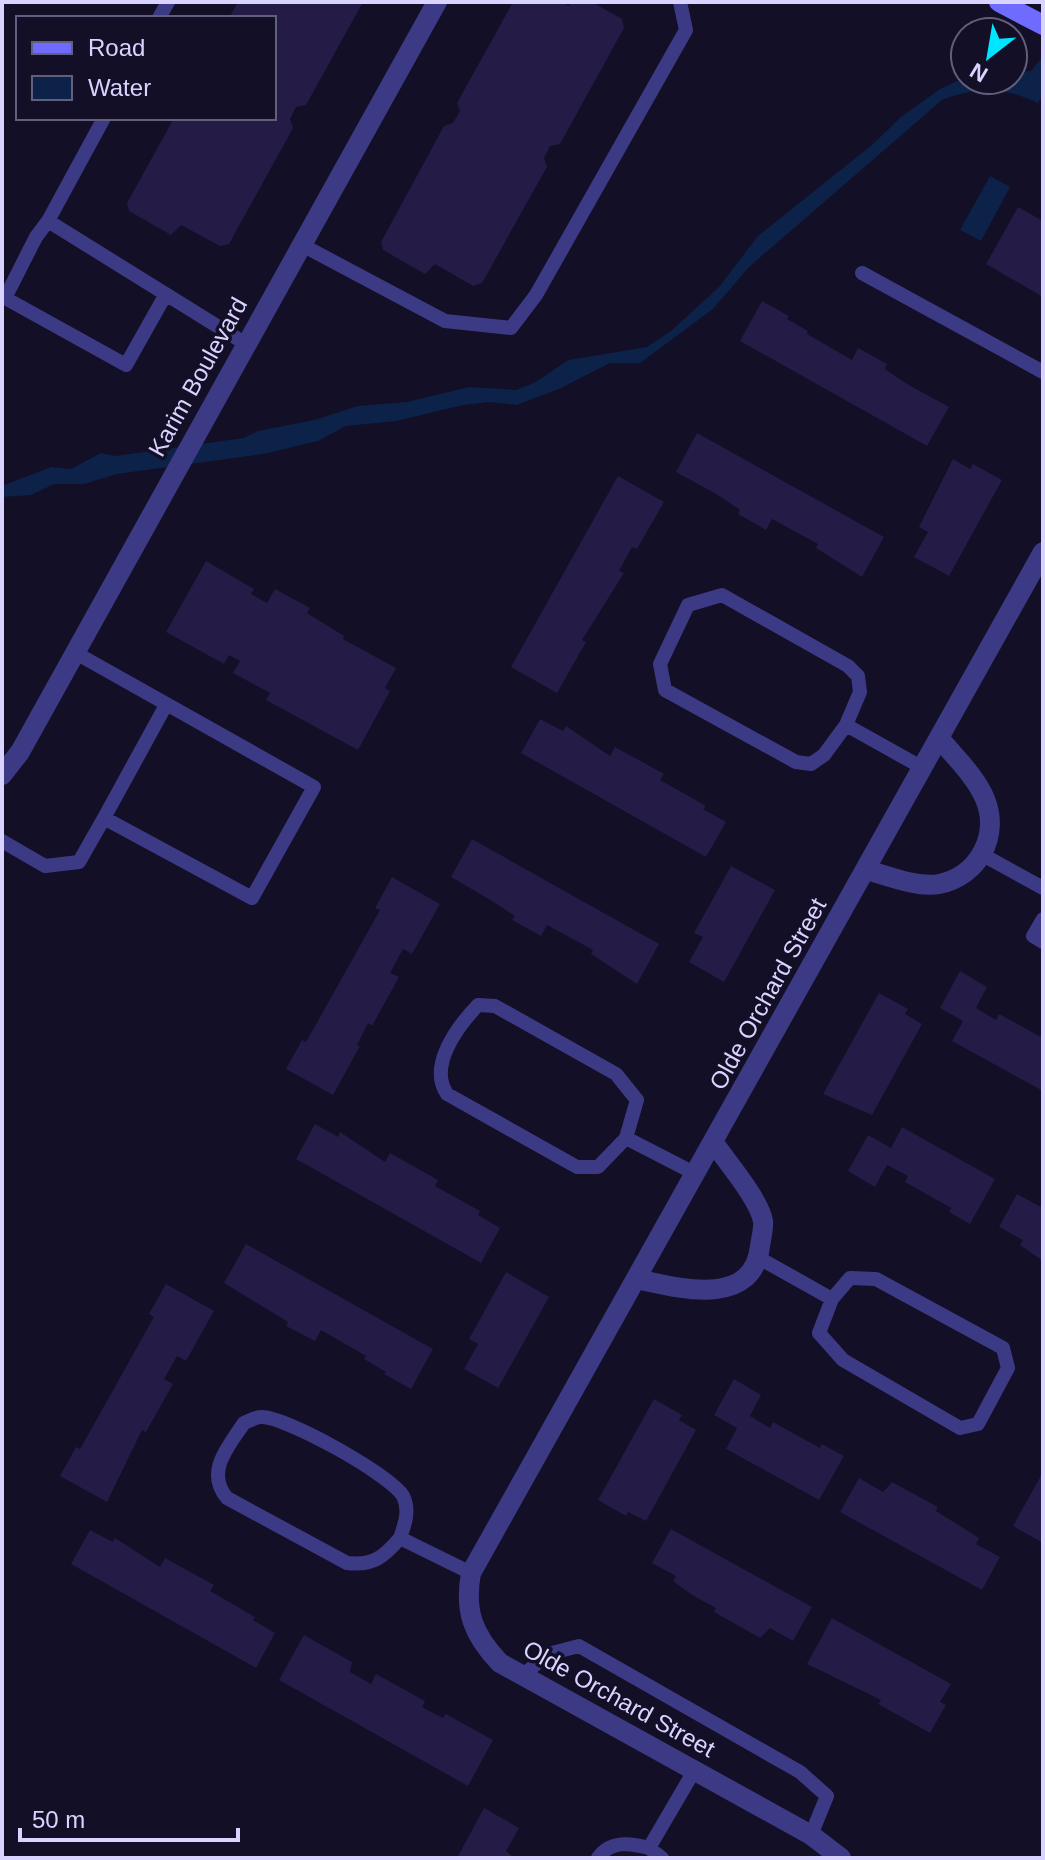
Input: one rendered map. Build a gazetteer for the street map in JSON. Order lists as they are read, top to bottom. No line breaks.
{"streets":{"street":["Karim Boulevard","Olde Orchard Street"]},"legend":["Road","Water"],"scale_bar":"50 m","north":"bottom left"}
